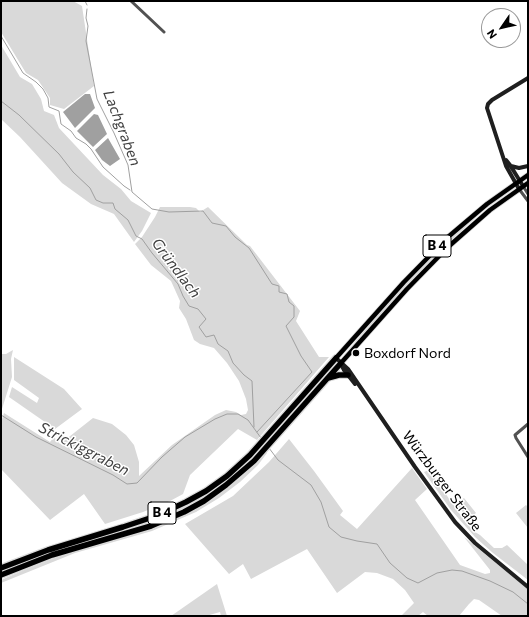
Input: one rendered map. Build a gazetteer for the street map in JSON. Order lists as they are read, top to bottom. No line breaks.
{"streets":{"highway":["B 4"],"main road":["Würzburger Straße"]},"crossings":[["B 4","Würzburger Straße"]],"water":["Lachgraben","Gründlach","Strickiggraben"],"places":["Boxdorf Nord"],"north":"bottom left"}
